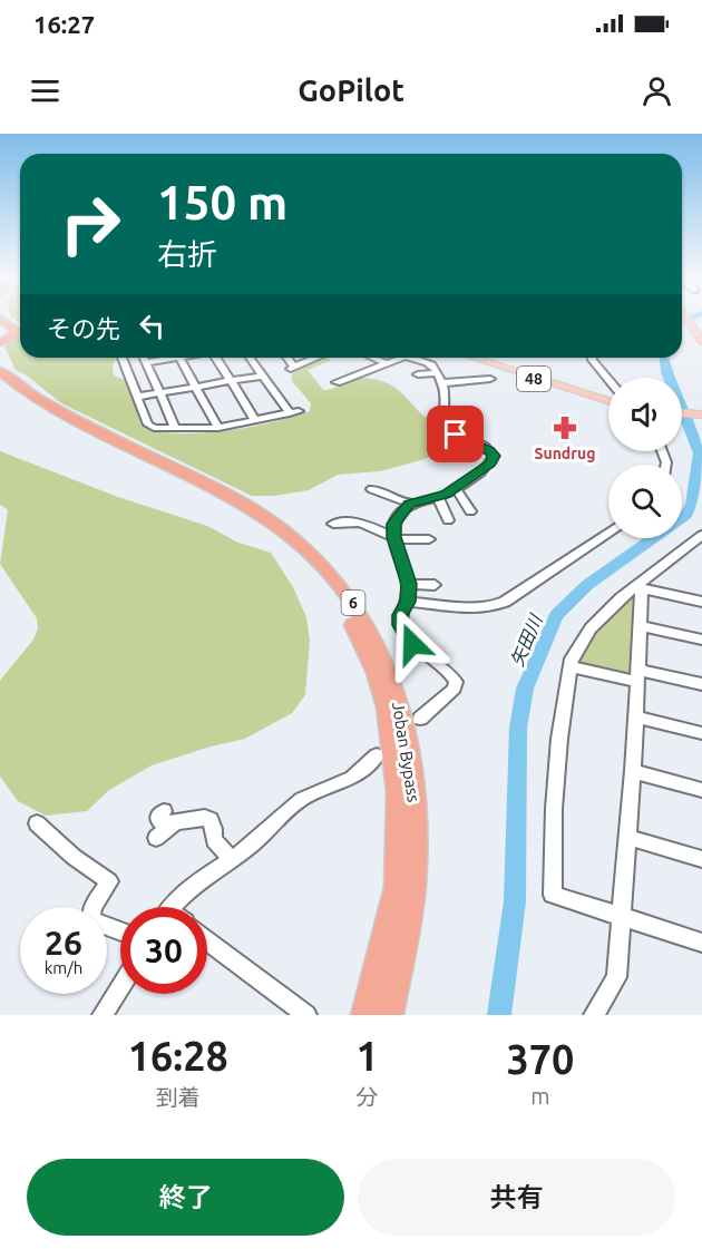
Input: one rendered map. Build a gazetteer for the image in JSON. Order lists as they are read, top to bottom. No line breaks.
{"streets":{"highway":["6","Joban Bypass"],"main road":["48"]},"water":["矢田川"],"places":{"pharmacy":["Sundrug"]},"page":{"status":"16:27","header":"GoPilot","turn":["150 m","右折"],"then":"その先","speed":"26 km/h","limit":"30","eta":["16:28","到着","1","分","370","m"],"buttons":["終了","共有"]}}
